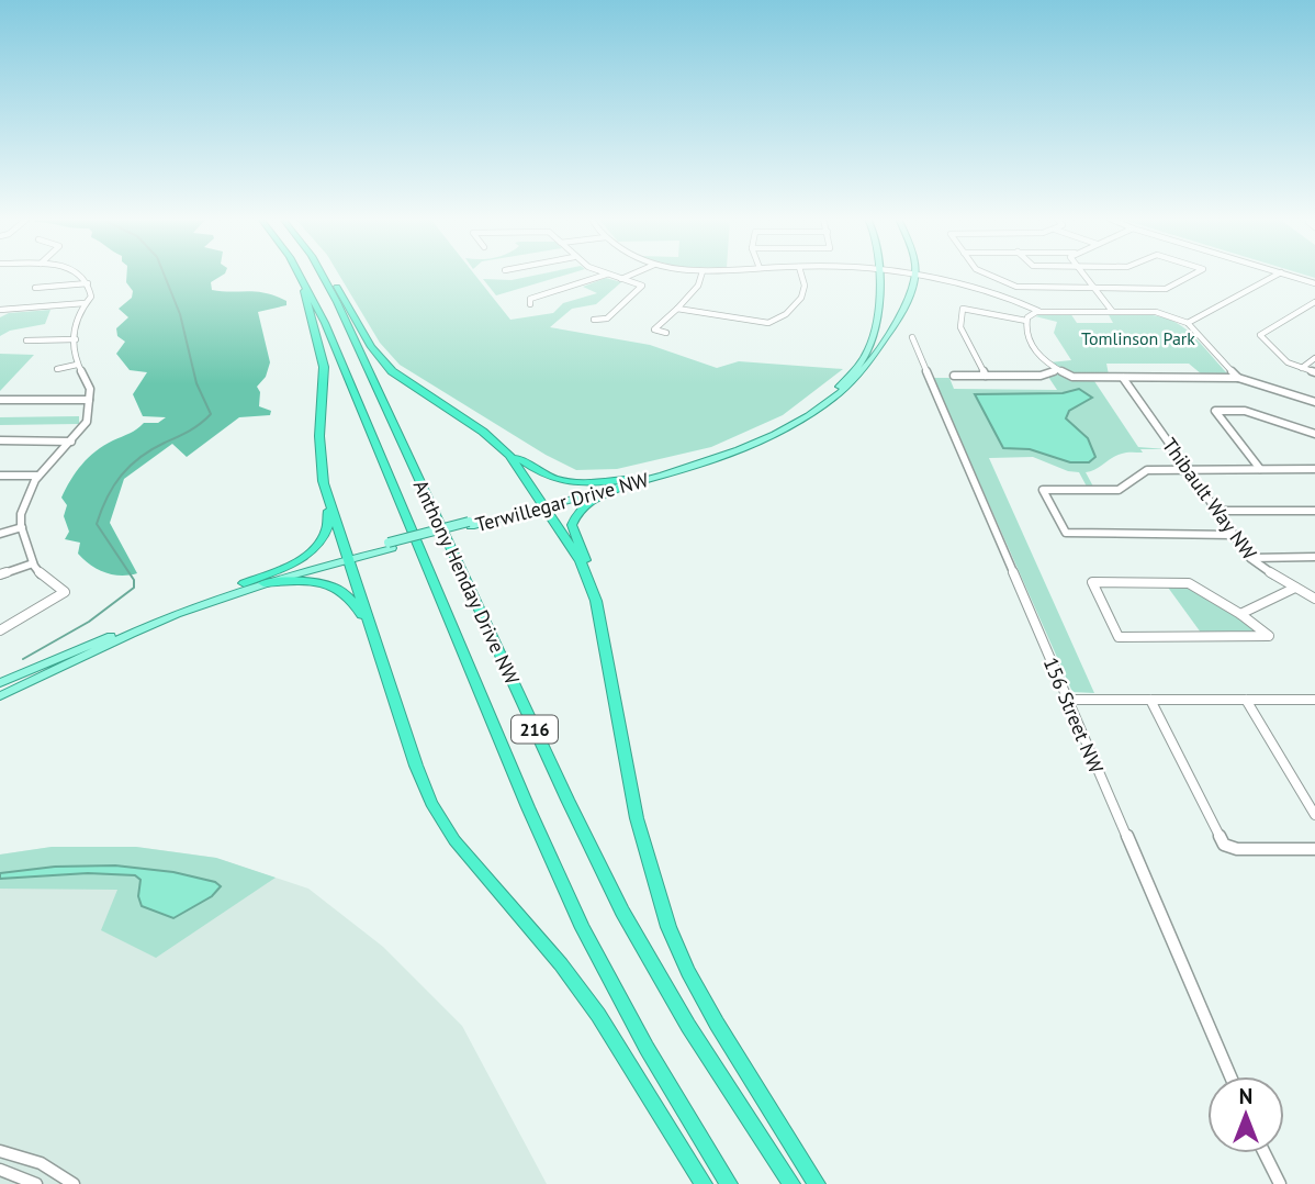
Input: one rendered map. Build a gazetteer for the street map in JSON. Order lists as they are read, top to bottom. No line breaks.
{"streets":{"highway":["Anthony Henday Drive NW","216"],"main road":["Terwillegar Drive NW"],"street":["Thibault Way NW","156 Street NW"]},"parks":["Tomlinson Park"],"north":"top"}
